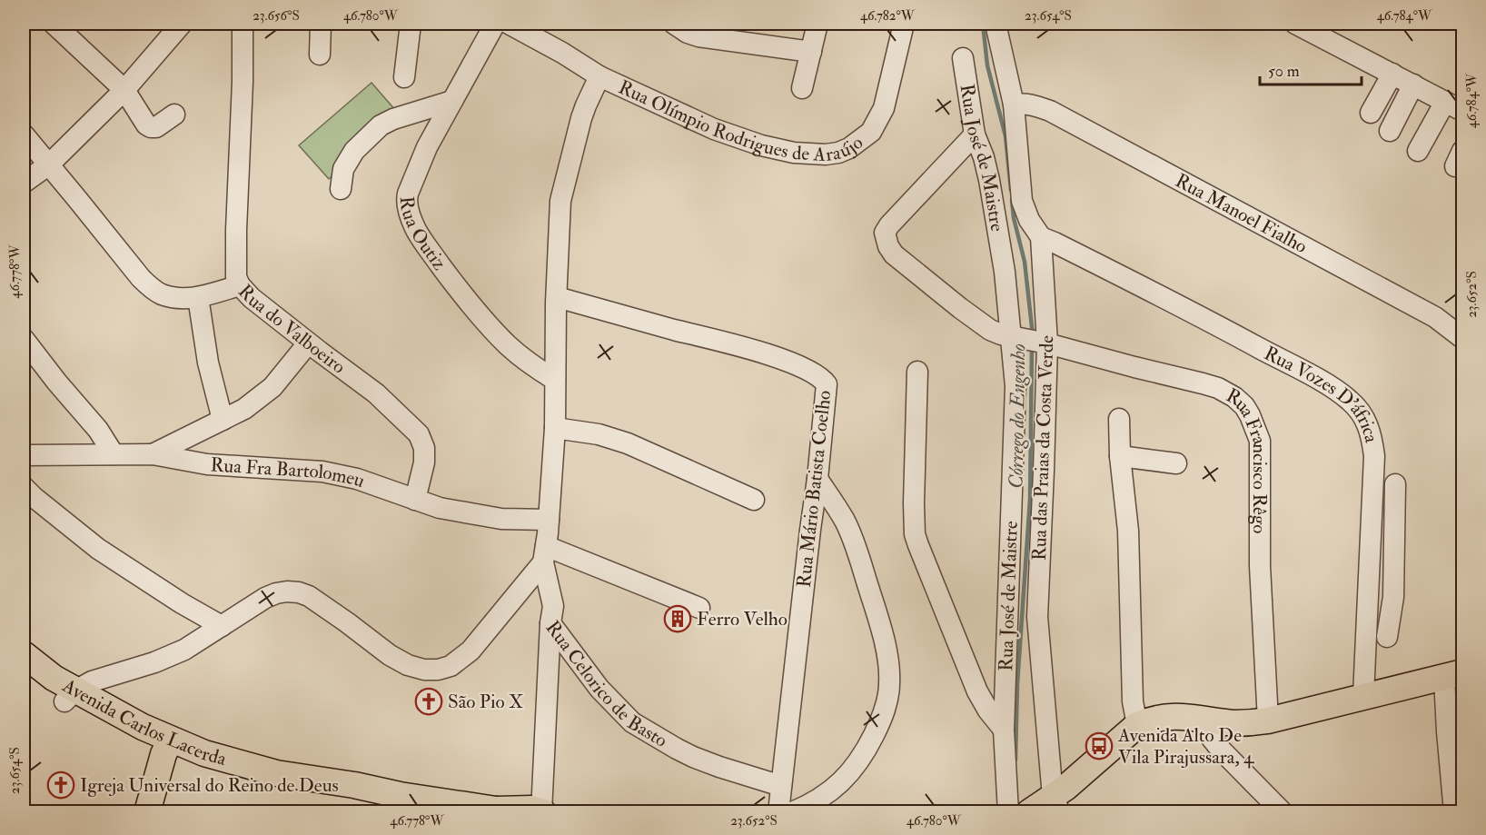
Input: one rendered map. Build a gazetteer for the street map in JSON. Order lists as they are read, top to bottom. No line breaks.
{"streets":{"main road":["Avenida Carlos Lacerda"],"street":["Rua Olímpio Rodrigues de Araújo","Rua José de Maistre","Rua Manoel Fialho","Rua Outiz","Rua do Valboeiro","Rua Vozes D'áfrica","Rua das Praias da Costa Verde","Rua Francisco Rêgo","Rua Fra Bartolomeu","Rua Mário Batista Coelho","Rua Celorico de Basto"]},"crossings":[["Rua Olímpio Rodrigues de Araújo","Rua Celorico de Basto"],["Rua José de Maistre","Rua Francisco Rêgo"],["Rua Manoel Fialho","Rua das Praias da Costa Verde"],["Rua Outiz","Rua Celorico de Basto"],["Rua do Valboeiro","Rua Fra Bartolomeu"],["Rua Vozes D'áfrica","Rua das Praias da Costa Verde"],["Rua das Praias da Costa Verde","Rua Francisco Rêgo"],["Rua Fra Bartolomeu","Rua Celorico de Basto"],["Rua Mário Batista Coelho","Rua Celorico de Basto"]],"water":["Córrego do Engenho"],"places":{"building":["Ferro Velho"],"church":["São Pio X","Igreja Universal do Reino de Deus"],"bus stop":["Avenida Alto De Vila Pirajussara, 4"]},"scale_bar":"50 m","coordinates":["23.656°S","46.780°W","46.782°W","23.654°S","46.784°W","46.778°W","23.652°S"]}
